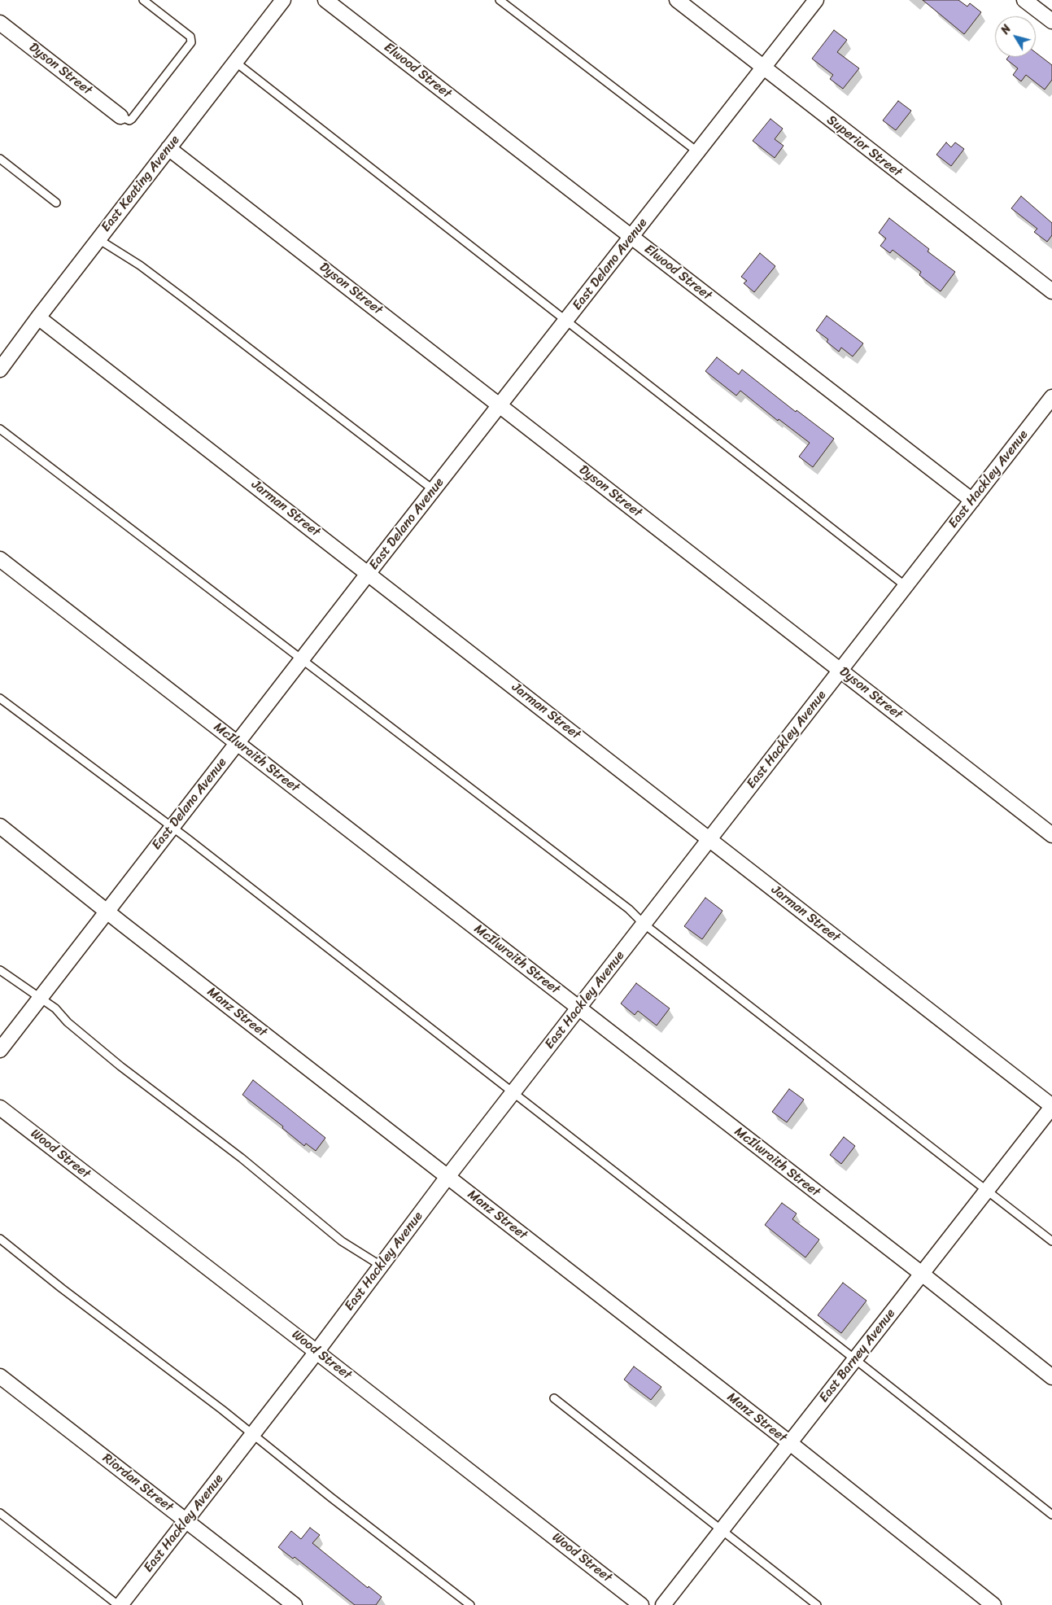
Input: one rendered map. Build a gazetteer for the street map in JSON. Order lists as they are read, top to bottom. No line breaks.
{"streets":{"street":["Dyson Street","Elwood Street","Superior Street","East Keating Avenue","East Delano Avenue","East Hackley Avenue","Jarman Street","McIlwraith Street","Manz Street","Wood Street","East Barney Avenue","Riordan Street"]},"crossings":[["Dyson Street","East Keating Avenue"],["Dyson Street","East Delano Avenue"],["Dyson Street","East Hackley Avenue"],["Elwood Street","East Delano Avenue"],["Elwood Street","East Hackley Avenue"],["Superior Street","East Delano Avenue"],["East Keating Avenue","Jarman Street"],["East Delano Avenue","Jarman Street"],["East Delano Avenue","McIlwraith Street"],["East Delano Avenue","Manz Street"],["East Hackley Avenue","Jarman Street"],["East Hackley Avenue","McIlwraith Street"],["East Hackley Avenue","Manz Street"],["East Hackley Avenue","Wood Street"],["East Hackley Avenue","Riordan Street"],["Jarman Street","East Barney Avenue"],["McIlwraith Street","East Barney Avenue"],["Manz Street","East Barney Avenue"]],"north":"top left"}
